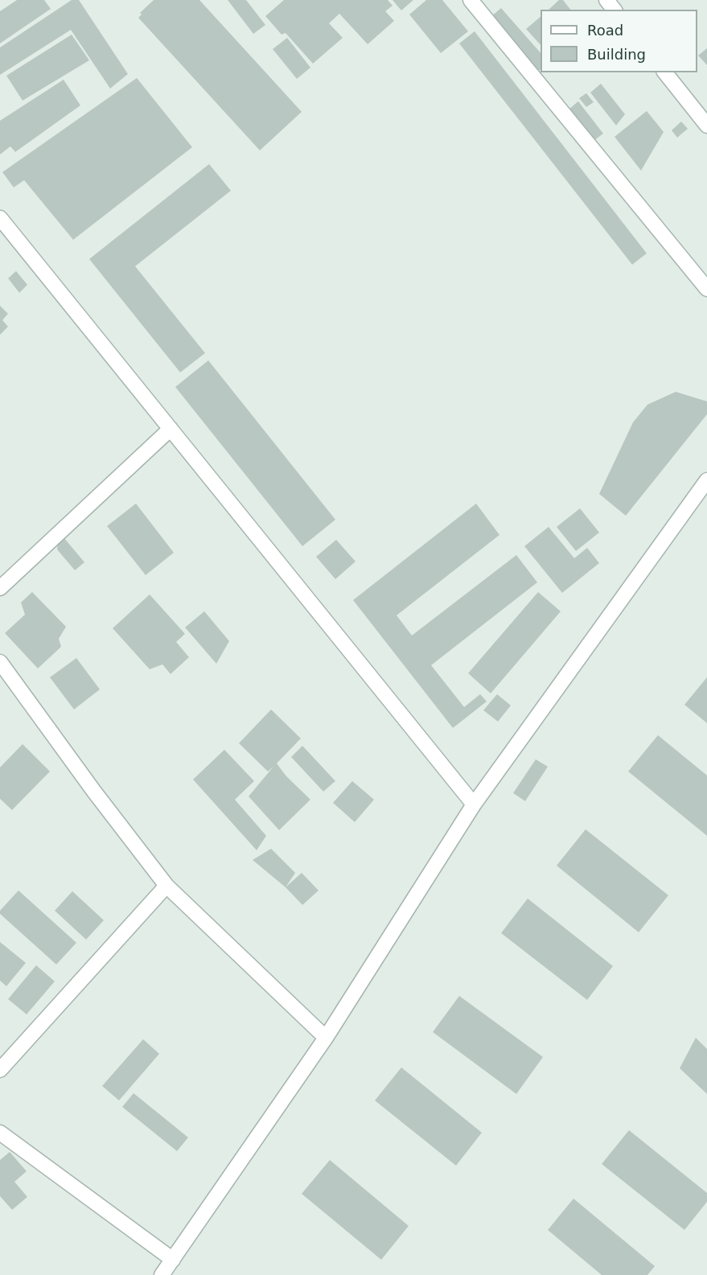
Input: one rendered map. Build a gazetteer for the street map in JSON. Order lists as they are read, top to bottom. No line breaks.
{"legend":["Road","Building"]}
